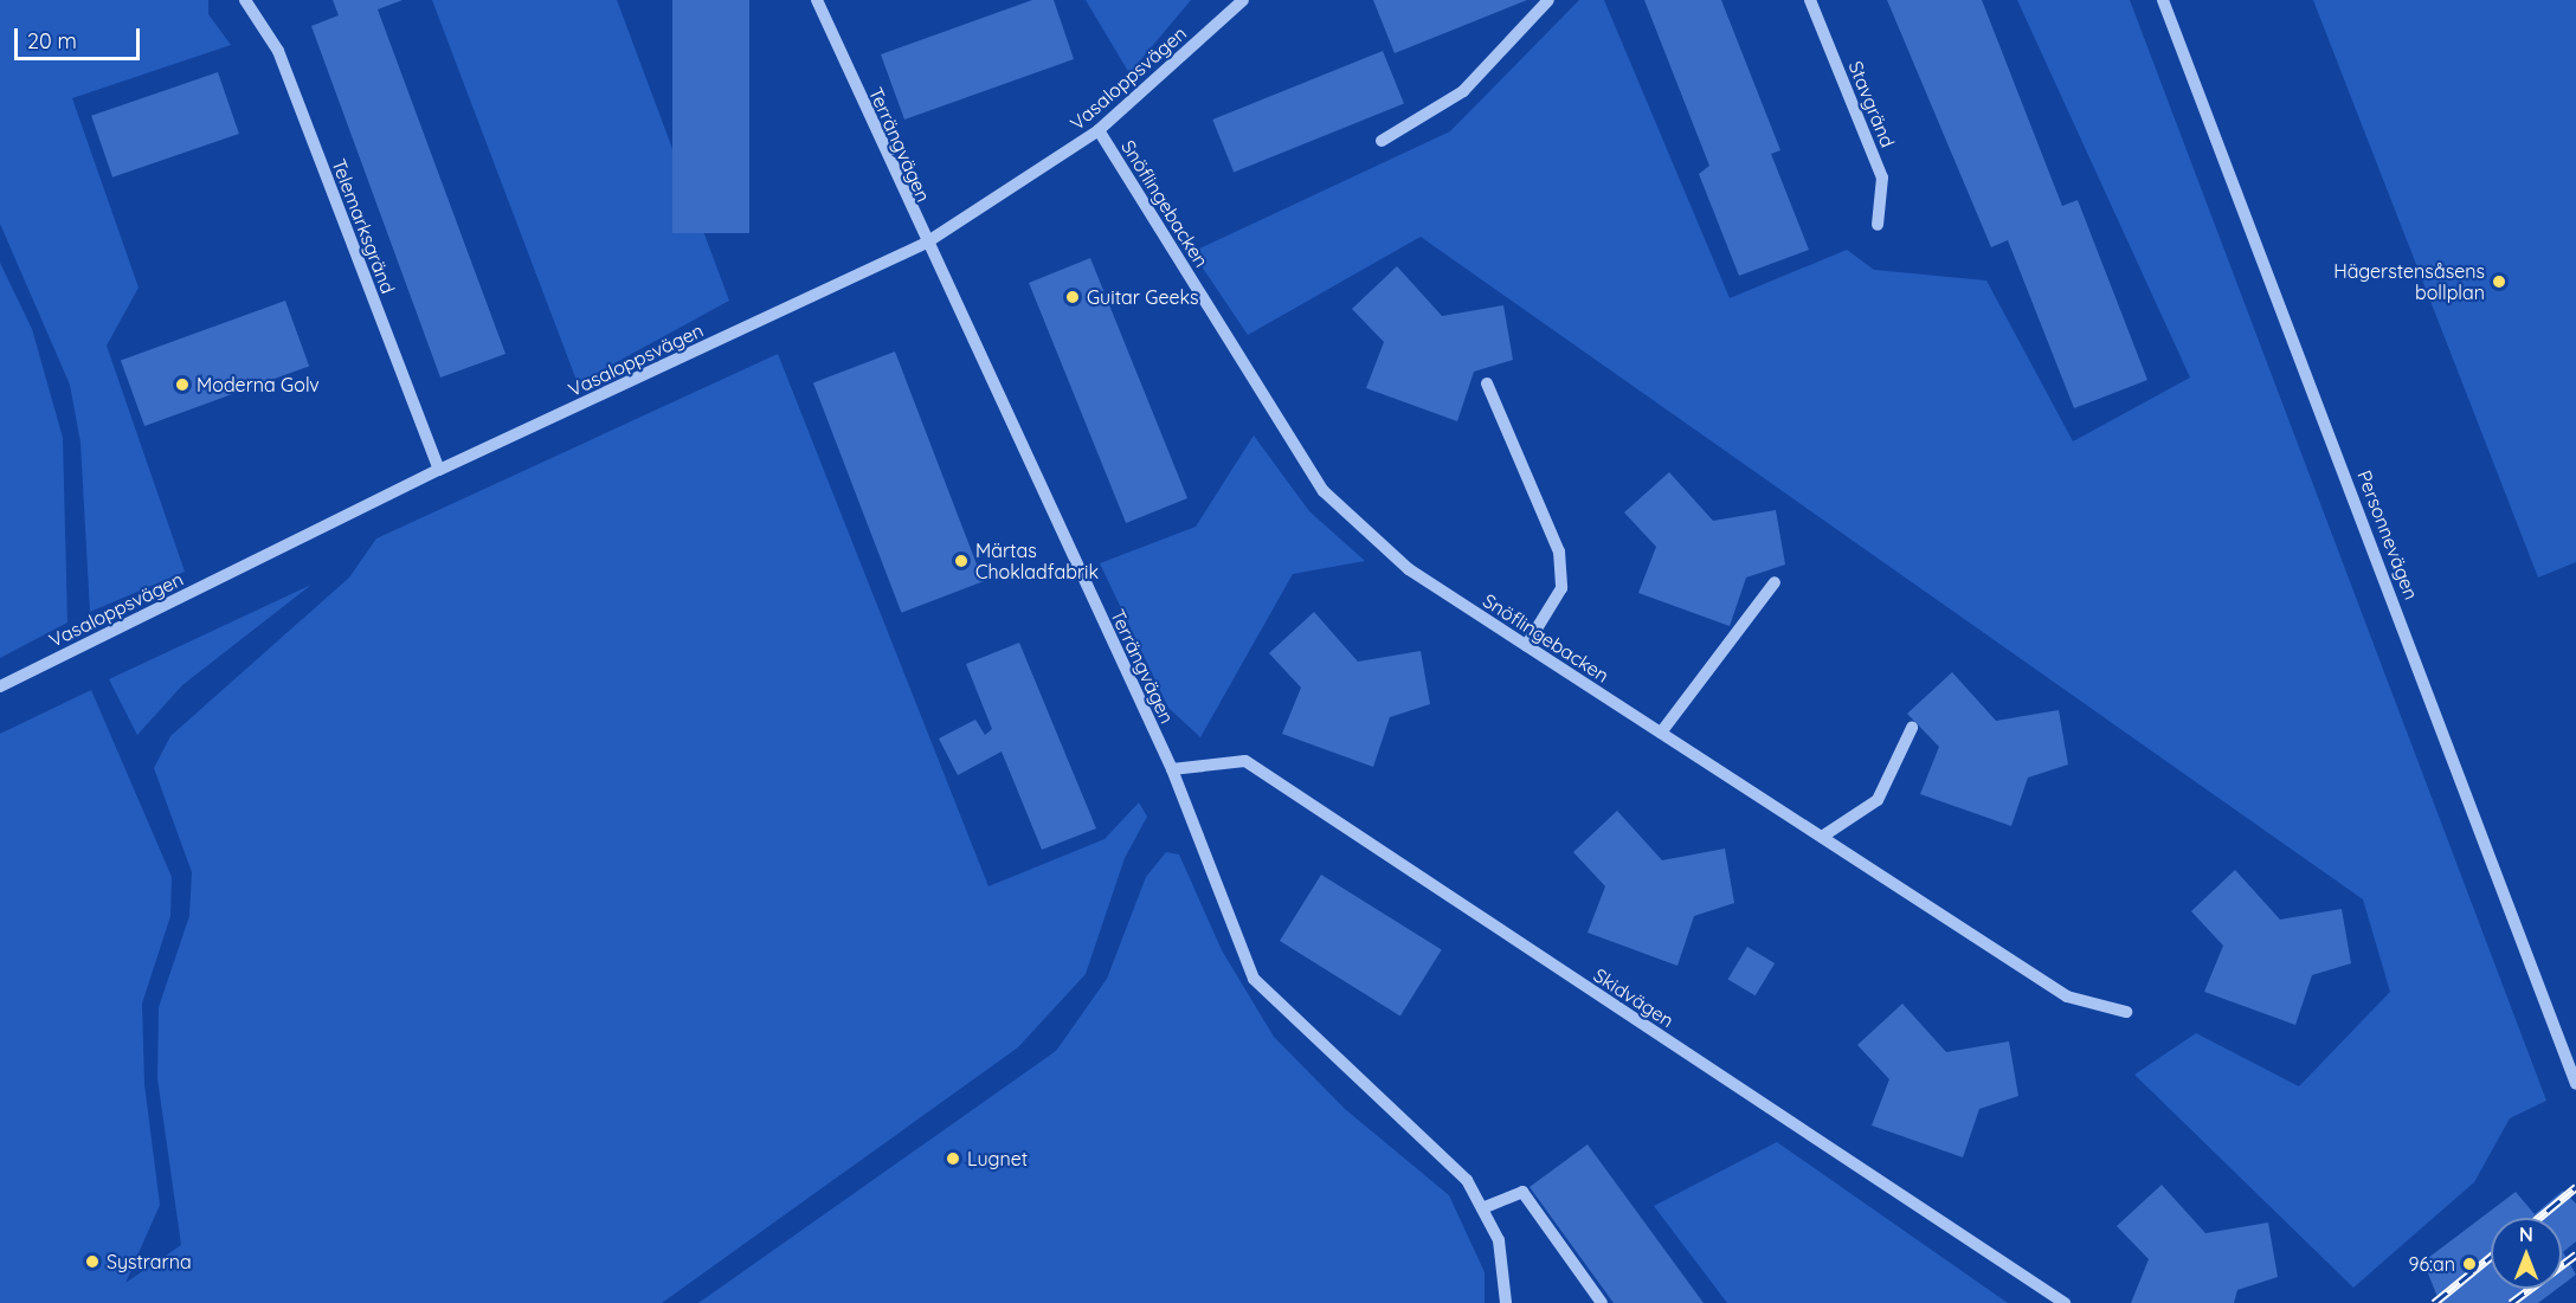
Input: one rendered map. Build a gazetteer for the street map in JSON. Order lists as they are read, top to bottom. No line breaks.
{"streets":{"street":["Vasaloppsvägen","Stavgränd","Terrängvägen","Snöflingebacken","Telemarksgränd","Personnevägen","Skidvägen"]},"crossings":[["Vasaloppsvägen","Terrängvägen"],["Vasaloppsvägen","Snöflingebacken"],["Vasaloppsvägen","Telemarksgränd"],["Terrängvägen","Skidvägen"]],"places":["Hägerstensåsens bollplan","Guitar Geeks","Moderna Golv","Märtas Chokladfabrik","Lugnet","Systrarna","96:an"],"scale_bar":"20 m","north":"top"}
